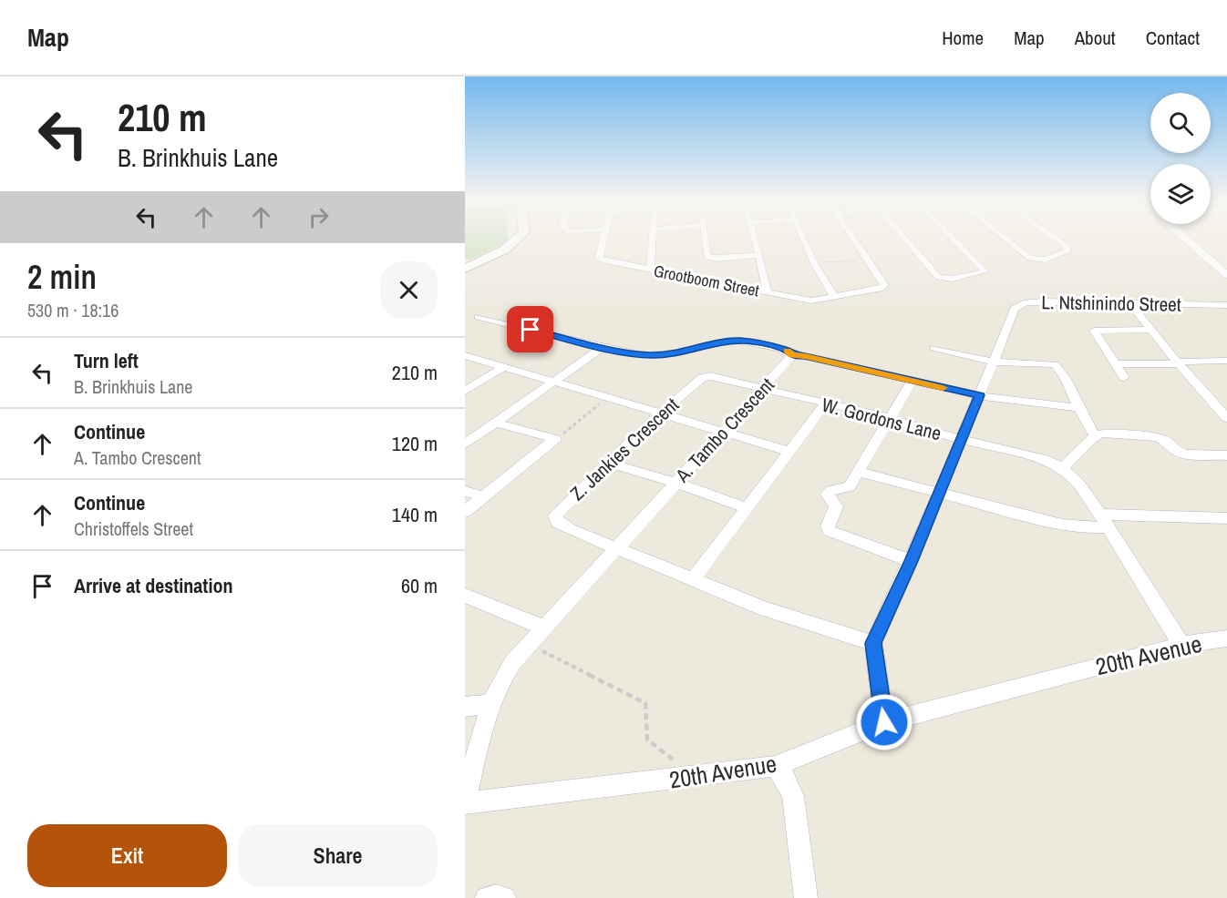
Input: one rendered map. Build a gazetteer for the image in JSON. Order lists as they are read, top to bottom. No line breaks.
{"streets":{"street":["Grootboom Street","L. Ntshinindo Street","W. Gordons Lane","A. Tambo Crescent","Z. Jankies Crescent","20th Avenue"]},"crossings":[["L. Ntshinindo Street","W. Gordons Lane"],["W. Gordons Lane","A. Tambo Crescent"],["W. Gordons Lane","Z. Jankies Crescent"],["A. Tambo Crescent","Z. Jankies Crescent"],["A. Tambo Crescent","20th Avenue"]],"page":{"header":"Map","nav":["Home","Map","About","Contact"],"turn":["210 m","B. Brinkhuis Lane"],"heading":["2 min","530 m · 18:16"],"list":[{"name":"Turn left","note":"B. Brinkhuis Lane","value":"210 m"},{"name":"Continue","note":"A. Tambo Crescent","value":"120 m"},{"name":"Continue","note":"Christoffels Street","value":"140 m"},{"name":"Arrive at destination","value":"60 m"}],"buttons":["Exit","Share"]}}
